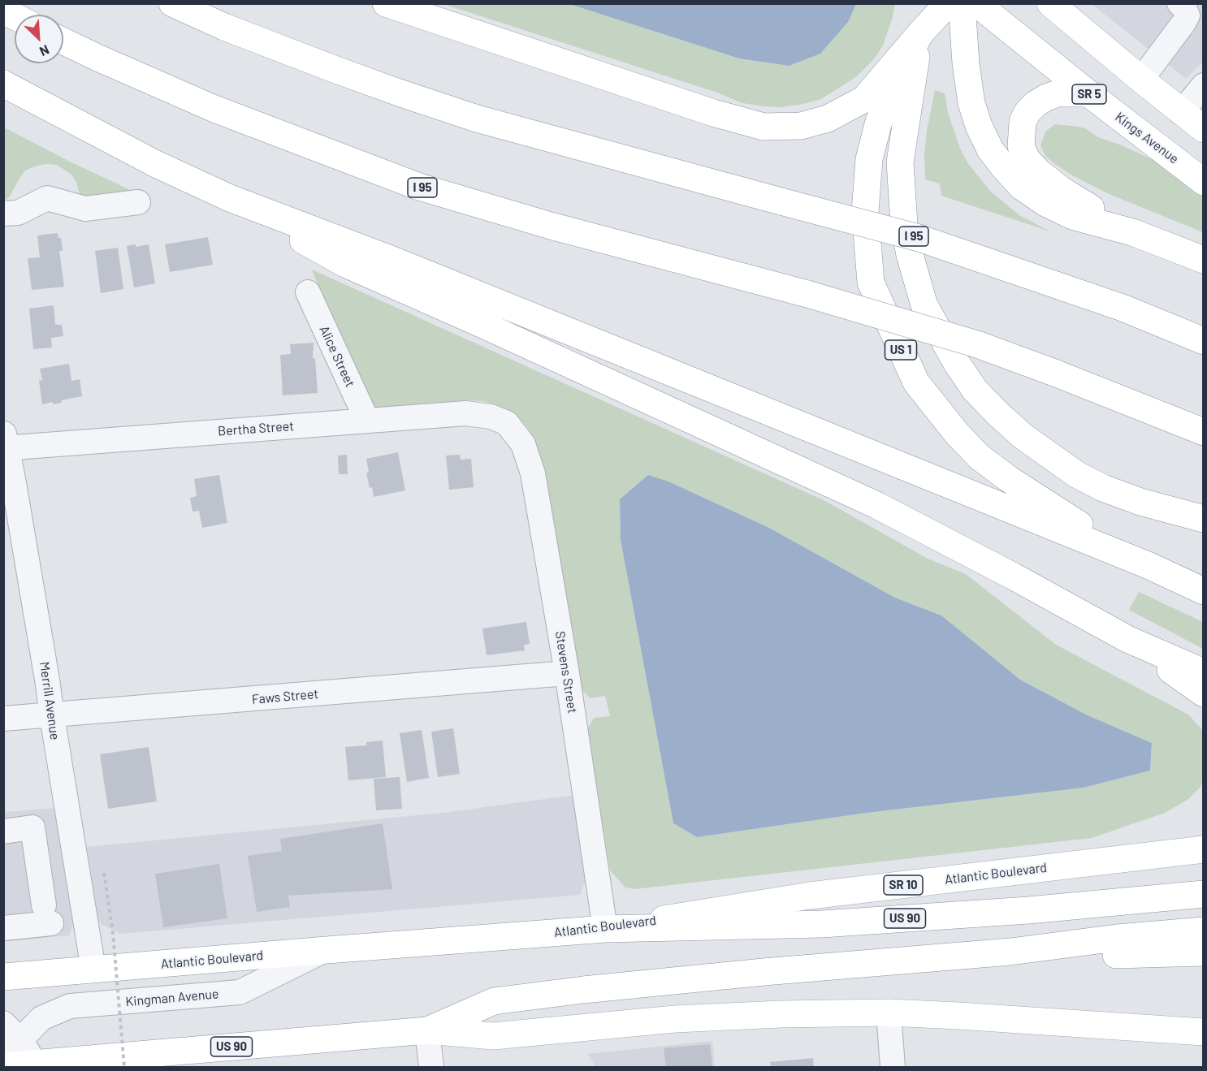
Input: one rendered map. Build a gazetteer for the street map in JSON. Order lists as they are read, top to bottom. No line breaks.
{"streets":{"main road":["SR 5","Kings Avenue","I 95","US 1","Atlantic Boulevard","SR 10","US 90"],"street":["Alice Street","Bertha Street","Stevens Street","Faws Street","Merrill Avenue","Kingman Avenue"]},"crossings":[["Alice Street","Bertha Street"],["Bertha Street","Stevens Street"],["Bertha Street","Merrill Avenue"],["Stevens Street","Faws Street"],["Stevens Street","Atlantic Boulevard"],["Stevens Street","US 90"],["Faws Street","Merrill Avenue"],["Merrill Avenue","Atlantic Boulevard"],["Atlantic Boulevard","US 90"],["Atlantic Boulevard","Kingman Avenue"],["US 90","Kingman Avenue"]],"north":"bottom right"}
